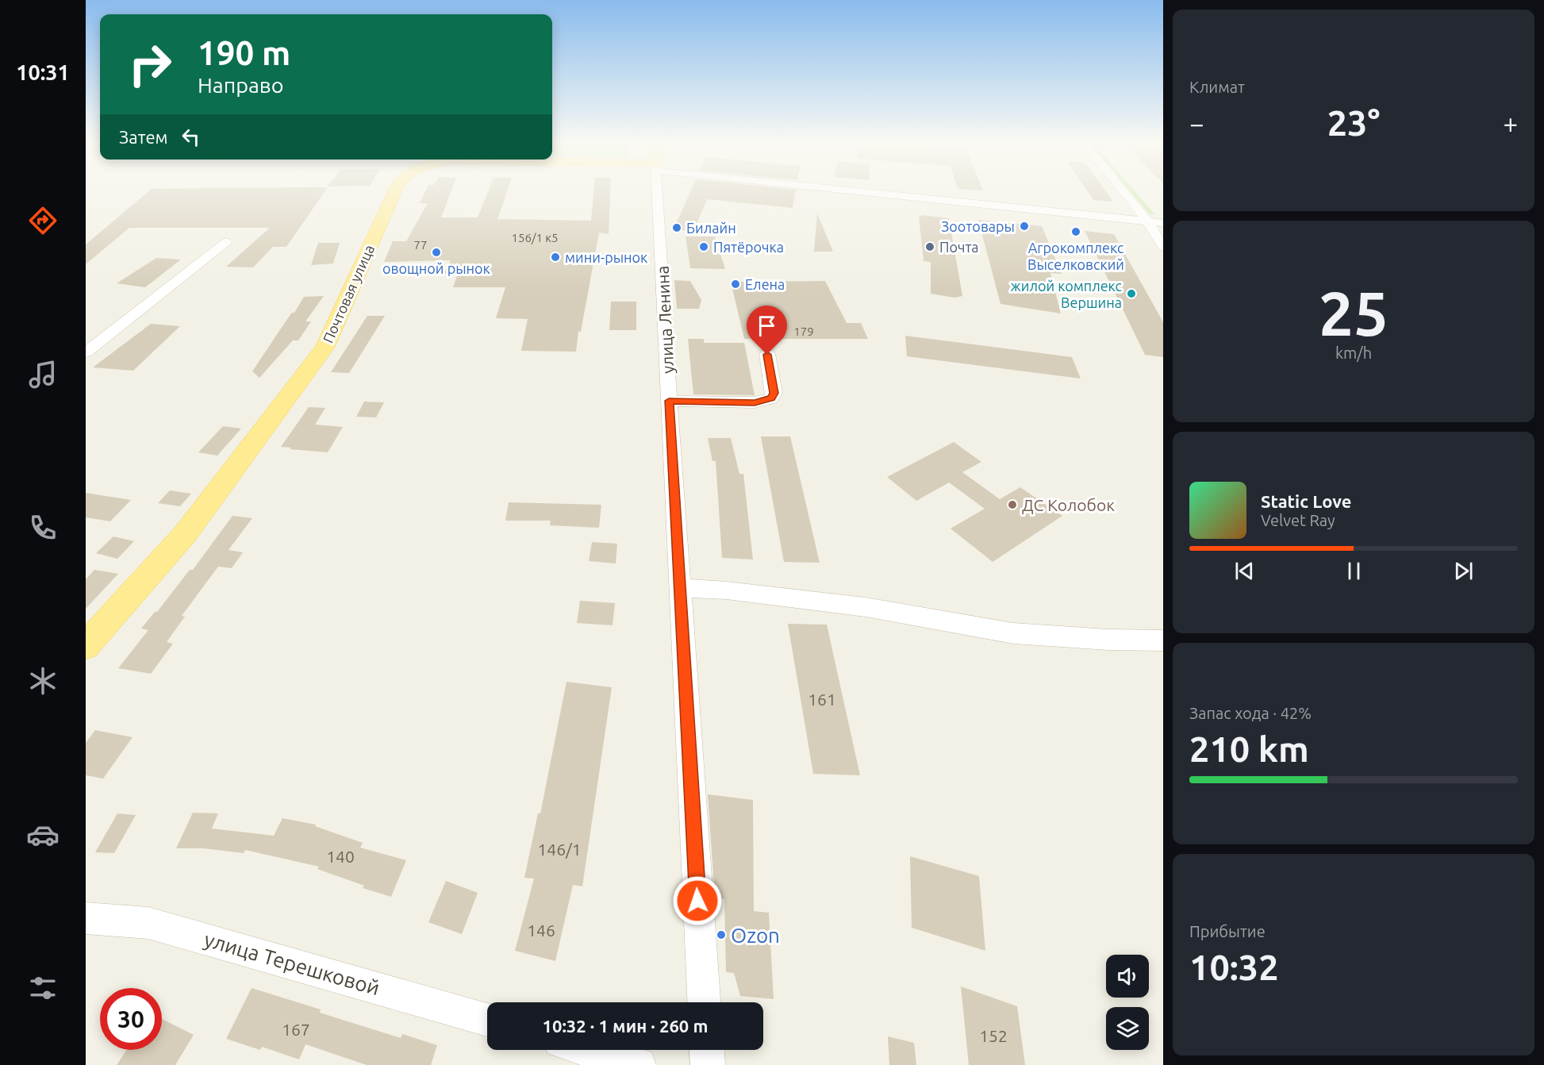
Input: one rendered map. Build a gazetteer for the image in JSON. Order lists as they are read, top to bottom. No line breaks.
{"streets":{"main road":["Почтовая улица"],"street":["улица Ленина","улица Терешковой"]},"places":["Зоотовары","Билайн","Агрокомплекс Выселковский","Пятёрочка","Почта","овощной рынок","мини-рынок","Елена","жилой комплекс Вершина","ДС Колобок","Ozon"],"house_numbers":["156/1 к5","77","179","161","146/1","140","146","167","152"],"page":{"tabs":"10:31","tile":["Климат",["25","km/h"],["Запас хода · 42%","210 km"],["Прибытие","10:32"]],"turn":["190 m","Направо"],"heat":["−","23°","+"],"then":"Затем","song":["Static Love","Velvet Ray"],"limit":"30","trip":"10:32 · 1 мин · 260 m"}}
